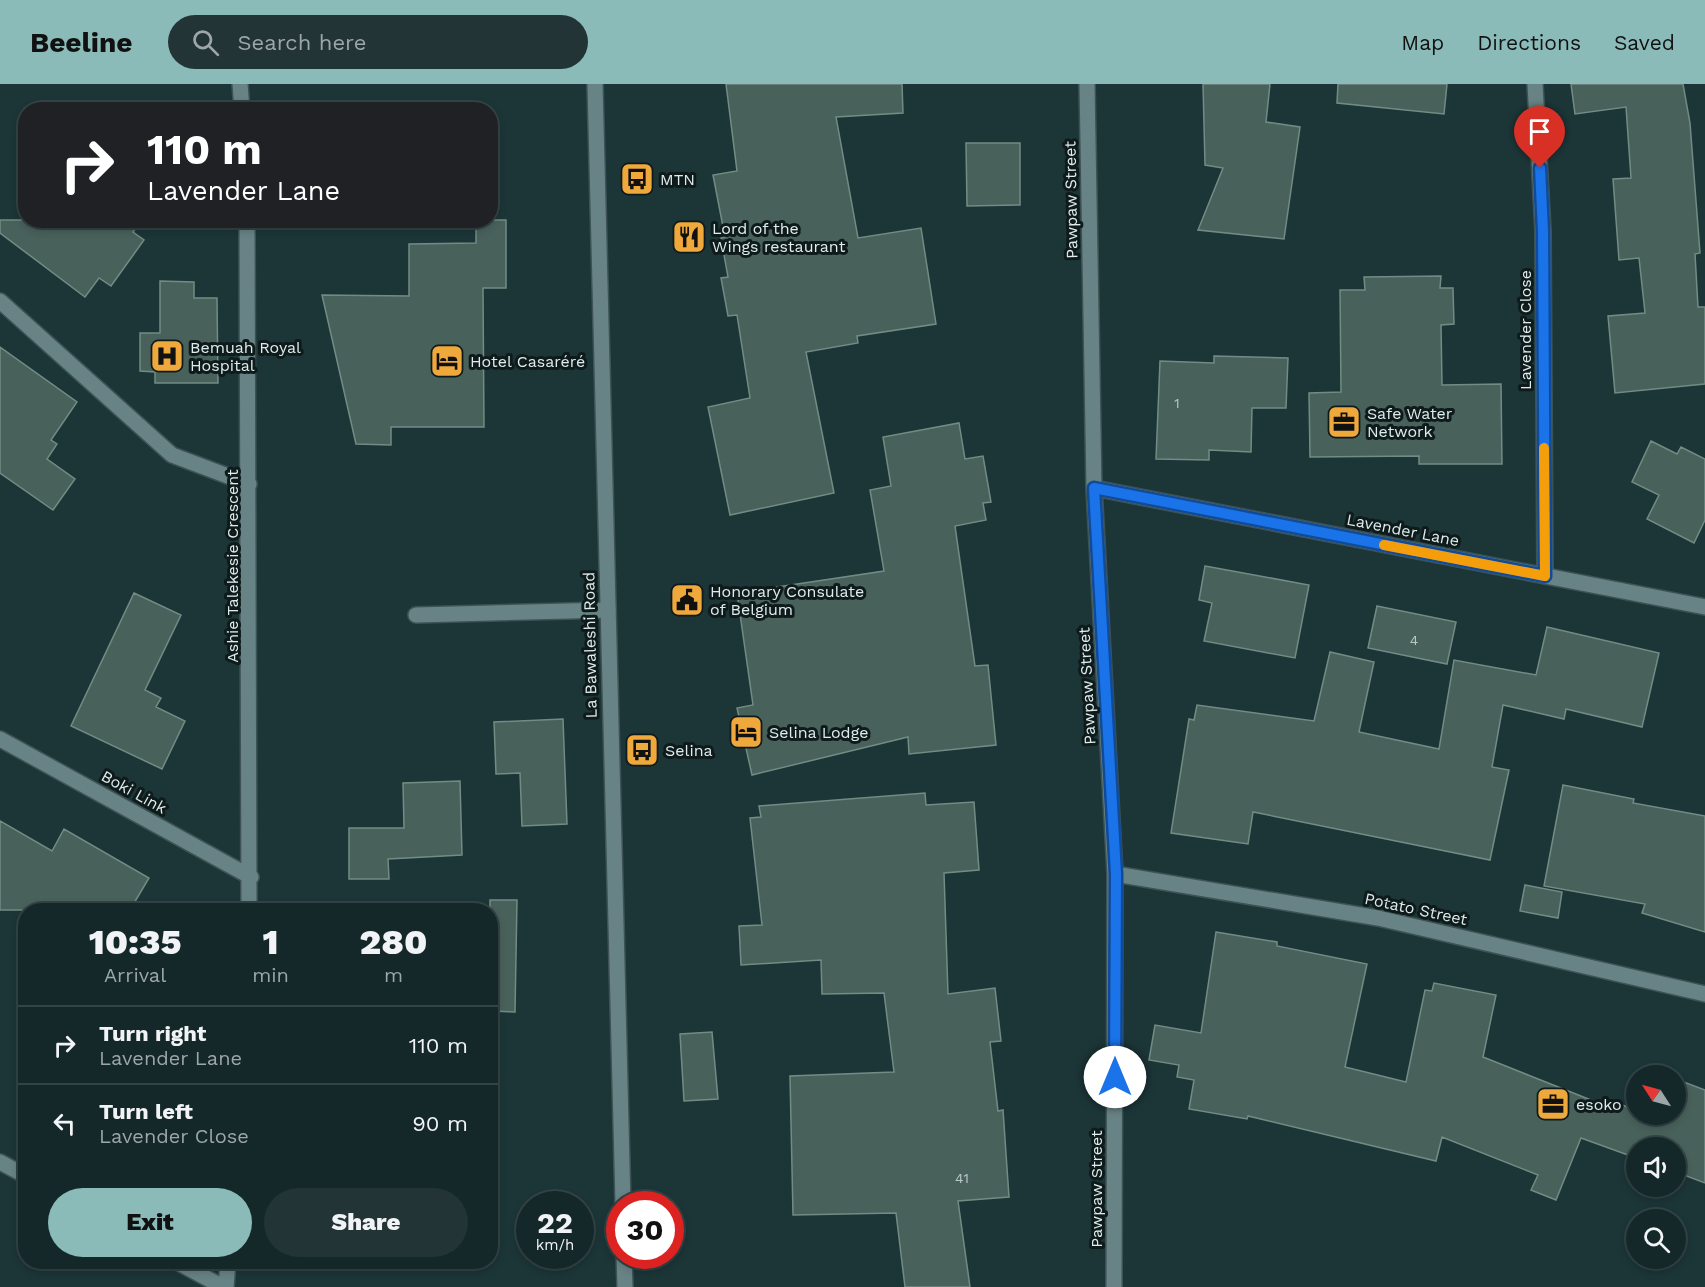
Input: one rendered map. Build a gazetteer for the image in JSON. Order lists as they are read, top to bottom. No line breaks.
{"streets":{"street":["Pawpaw Street","Lavender Close","Lavender Lane","Ashie Talekesie Crescent","La Bawaleshi Road","Boki Link","Potato Street"]},"crossings":[["Pawpaw Street","Lavender Lane"],["Pawpaw Street","Potato Street"],["Lavender Close","Lavender Lane"],["Ashie Talekesie Crescent","Boki Link"]],"places":{"bus stop":["MTN","Selina"],"restaurant":["Lord of the Wings restaurant"],"hospital":["Bemuah Royal Hospital"],"hotel":["Hotel Casaréré","Selina Lodge"],"office":["Safe Water Network","esoko"],"public building":["Honorary Consulate of Belgium"]},"house_numbers":["1","4","41"],"north":"top left","page":{"header":"Beeline","search":"Search here","nav":["Map","Directions","Saved"],"turn":["110 m","Lavender Lane"],"eta":["10:35","Arrival","1","min","280","m"],"list":[{"name":"Turn right","note":"Lavender Lane","value":"110 m"},{"name":"Turn left","note":"Lavender Close","value":"90 m"}],"buttons":["Exit","Share"],"speed":"22 km/h","limit":"30"}}
